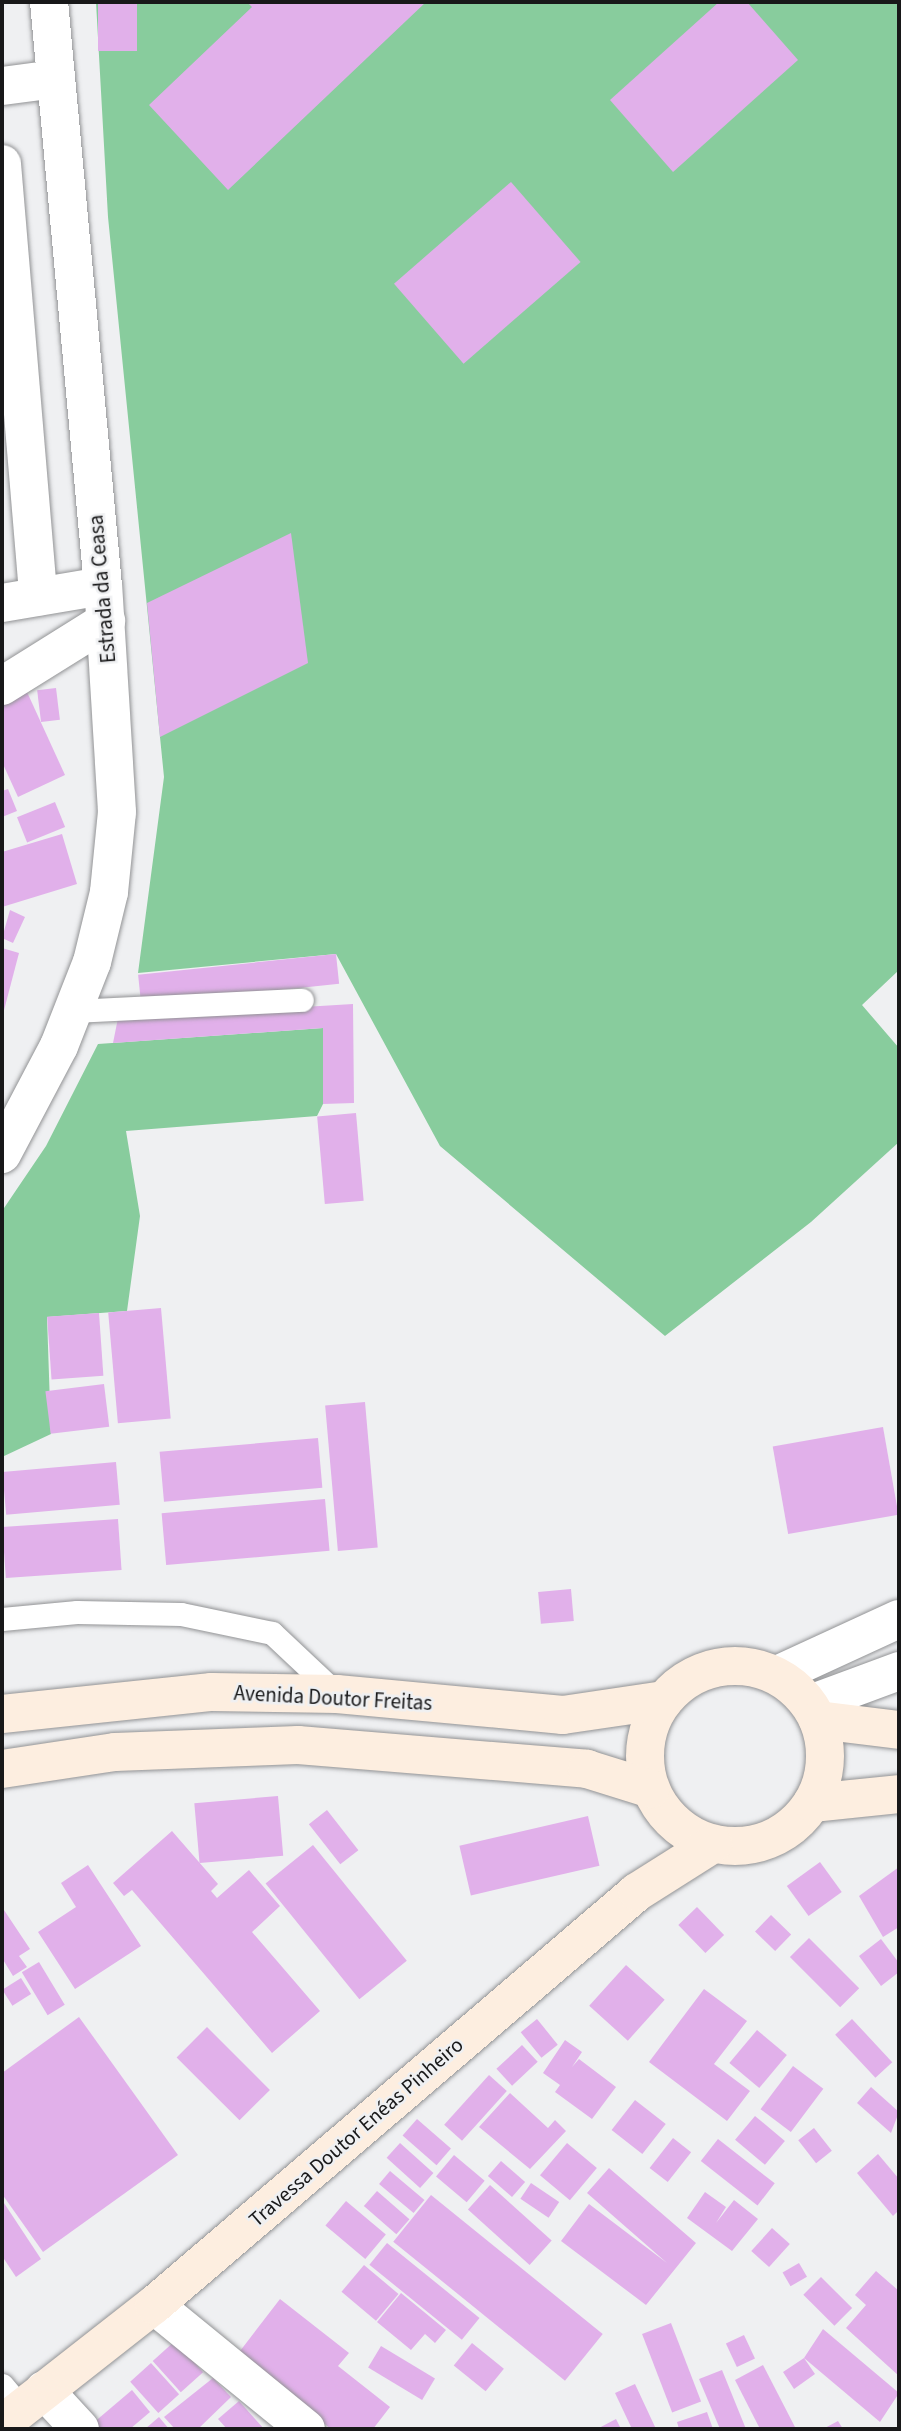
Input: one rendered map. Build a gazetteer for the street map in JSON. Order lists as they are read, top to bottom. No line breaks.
{"streets":{"main road":["Avenida Doutor Freitas","Travessa Doutor Enéas Pinheiro"],"street":["Estrada da Ceasa"]},"crossings":[["Avenida Doutor Freitas","Travessa Doutor Enéas Pinheiro"]]}
